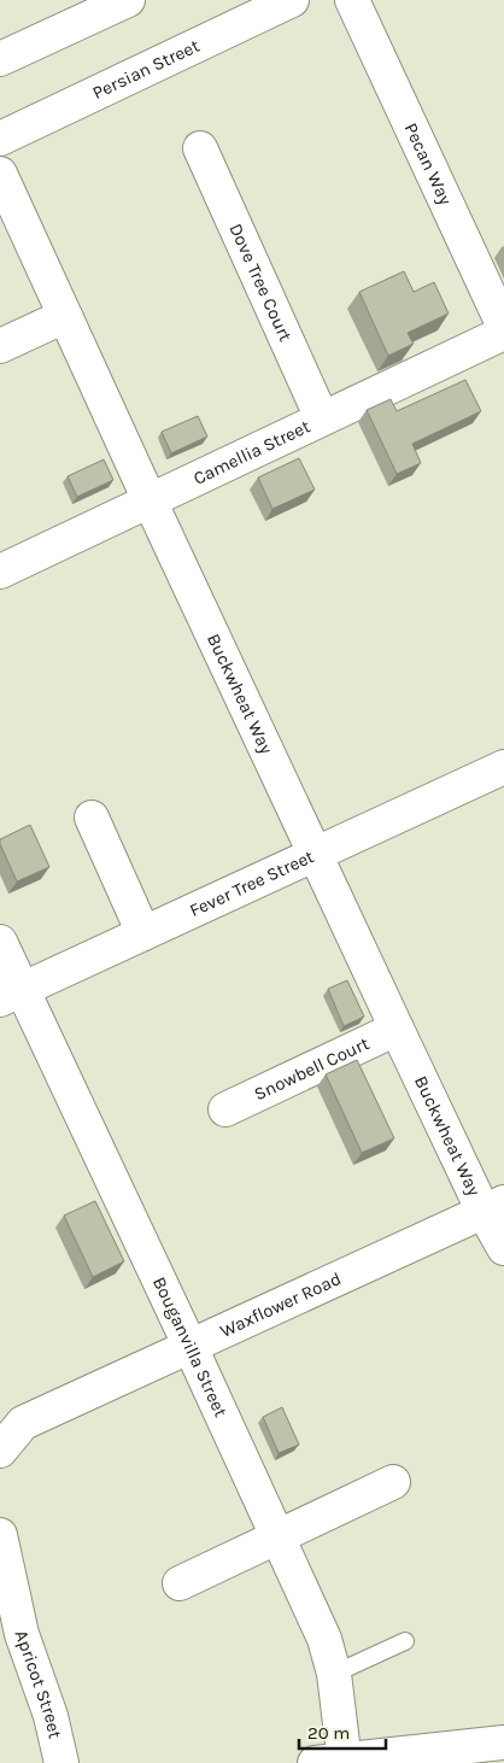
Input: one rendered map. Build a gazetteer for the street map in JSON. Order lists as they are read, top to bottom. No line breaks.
{"streets":{"street":["Persian Street","Pecan Way","Dove Tree Court","Camellia Street","Buckwheat Way","Fever Tree Street","Snowbell Court","Waxflower Road","Bouganvilla Street","Apricot Street"]},"crossings":[["Dove Tree Court","Camellia Street"],["Camellia Street","Buckwheat Way"],["Buckwheat Way","Fever Tree Street"],["Buckwheat Way","Snowbell Court"],["Buckwheat Way","Waxflower Road"],["Fever Tree Street","Bouganvilla Street"],["Waxflower Road","Bouganvilla Street"]],"scale_bar":"20 m"}
